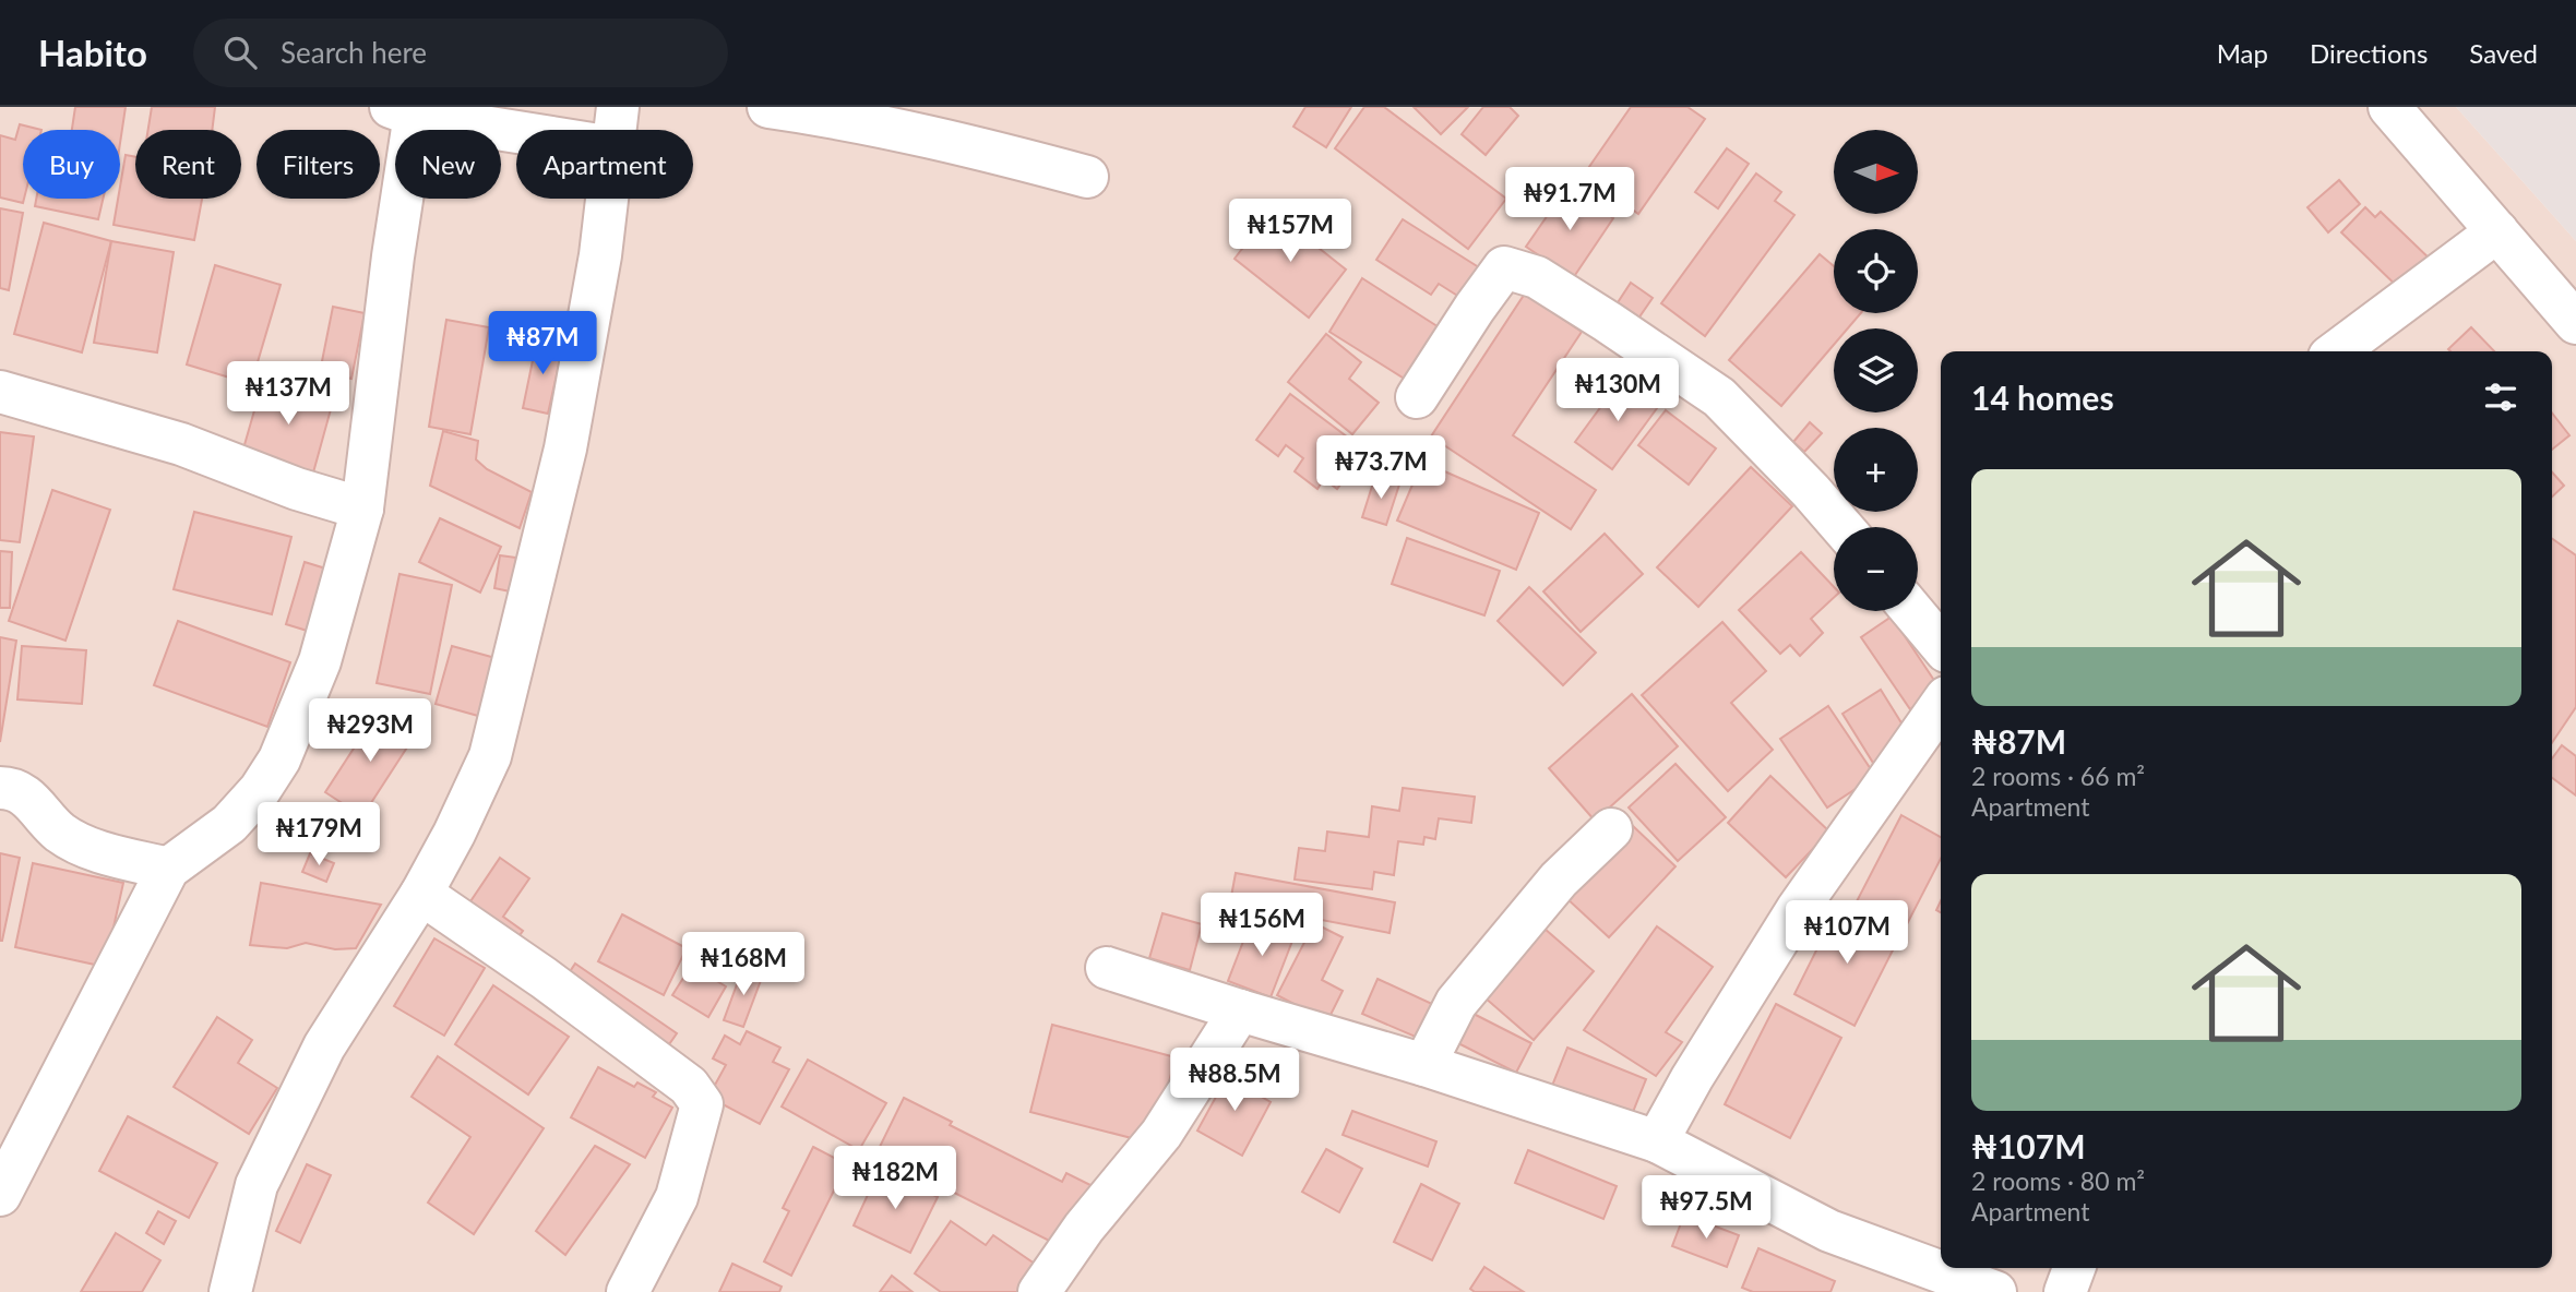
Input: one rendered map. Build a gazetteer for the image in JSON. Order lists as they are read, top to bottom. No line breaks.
{"north":"right","page":{"header":"Habito","search":"Search here","nav":["Map","Directions","Saved"],"map_buttons":["+","−"],"chip":["Buy","Rent","Filters","New","Apartment"],"price":["₦91.7M","₦157M","₦87M","₦130M","₦137M","₦73.7M","₦293M","₦179M","₦156M","₦107M","₦168M","₦88.5M","₦182M","₦97.5M"],"heading":"14 homes","list":[{"name":"₦87M","note":"2 rooms · 66 m² · Apartment"},{"name":"₦107M","note":"2 rooms · 80 m² · Apartment"}]}}
